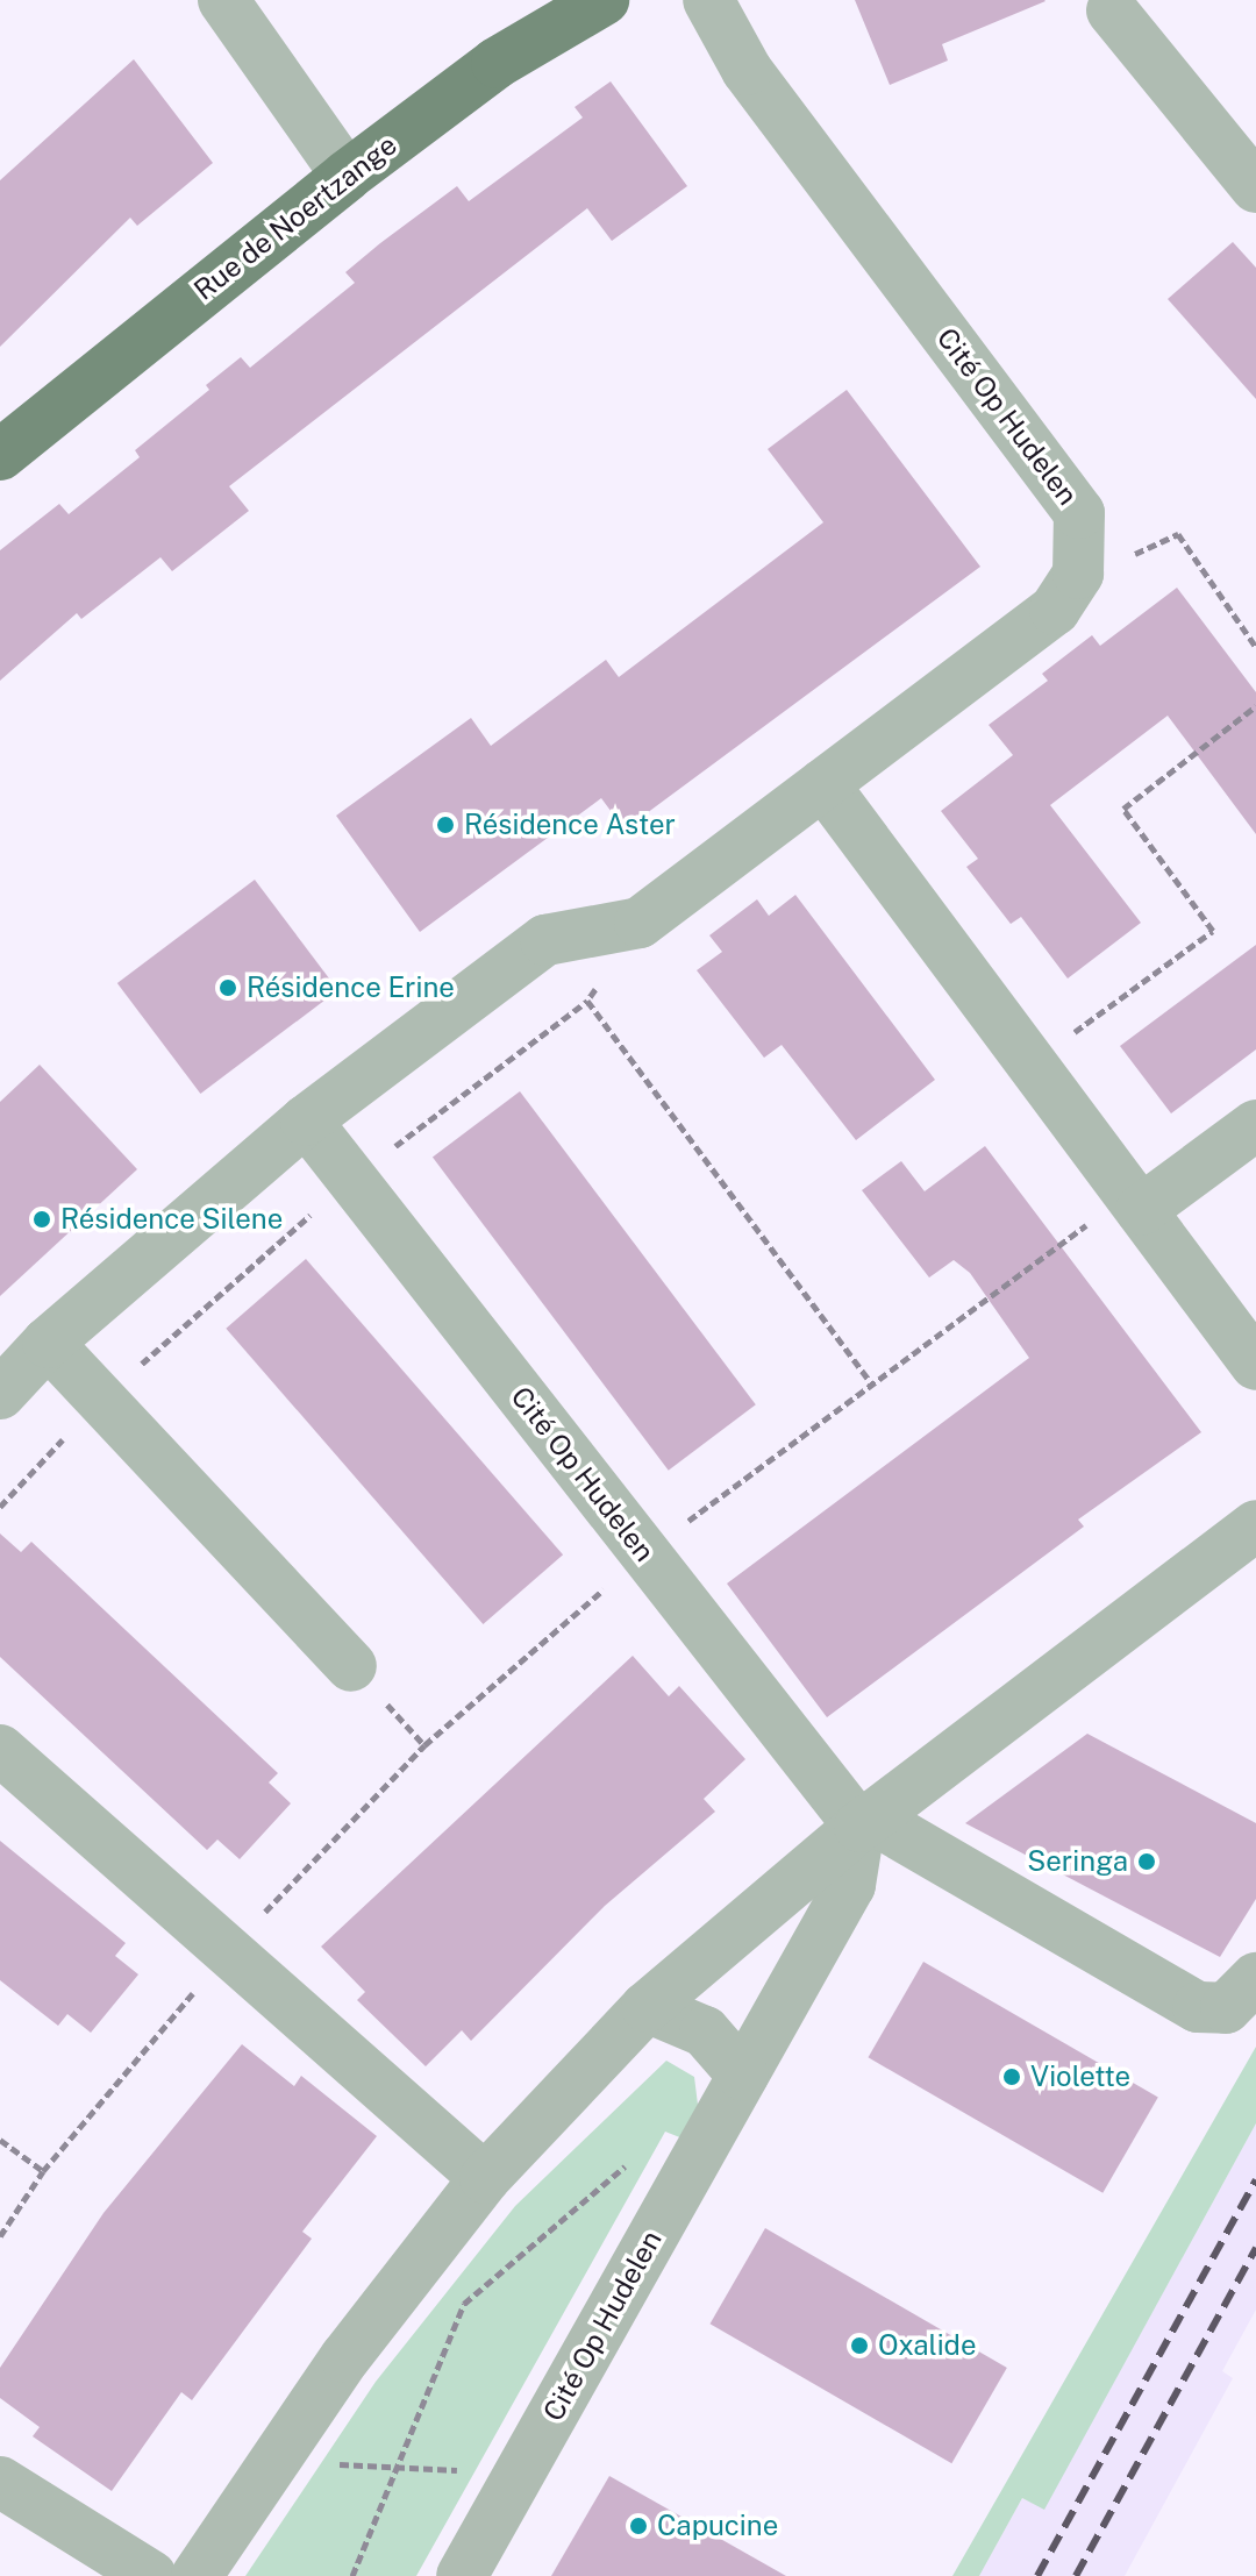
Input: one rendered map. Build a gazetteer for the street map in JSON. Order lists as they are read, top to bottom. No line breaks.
{"streets":{"main road":["Rue de Noertzange"],"street":["Cité Op Hudelen"]},"places":["Résidence Aster","Résidence Erine","Résidence Silene","Seringa","Violette","Oxalide","Capucine"]}
